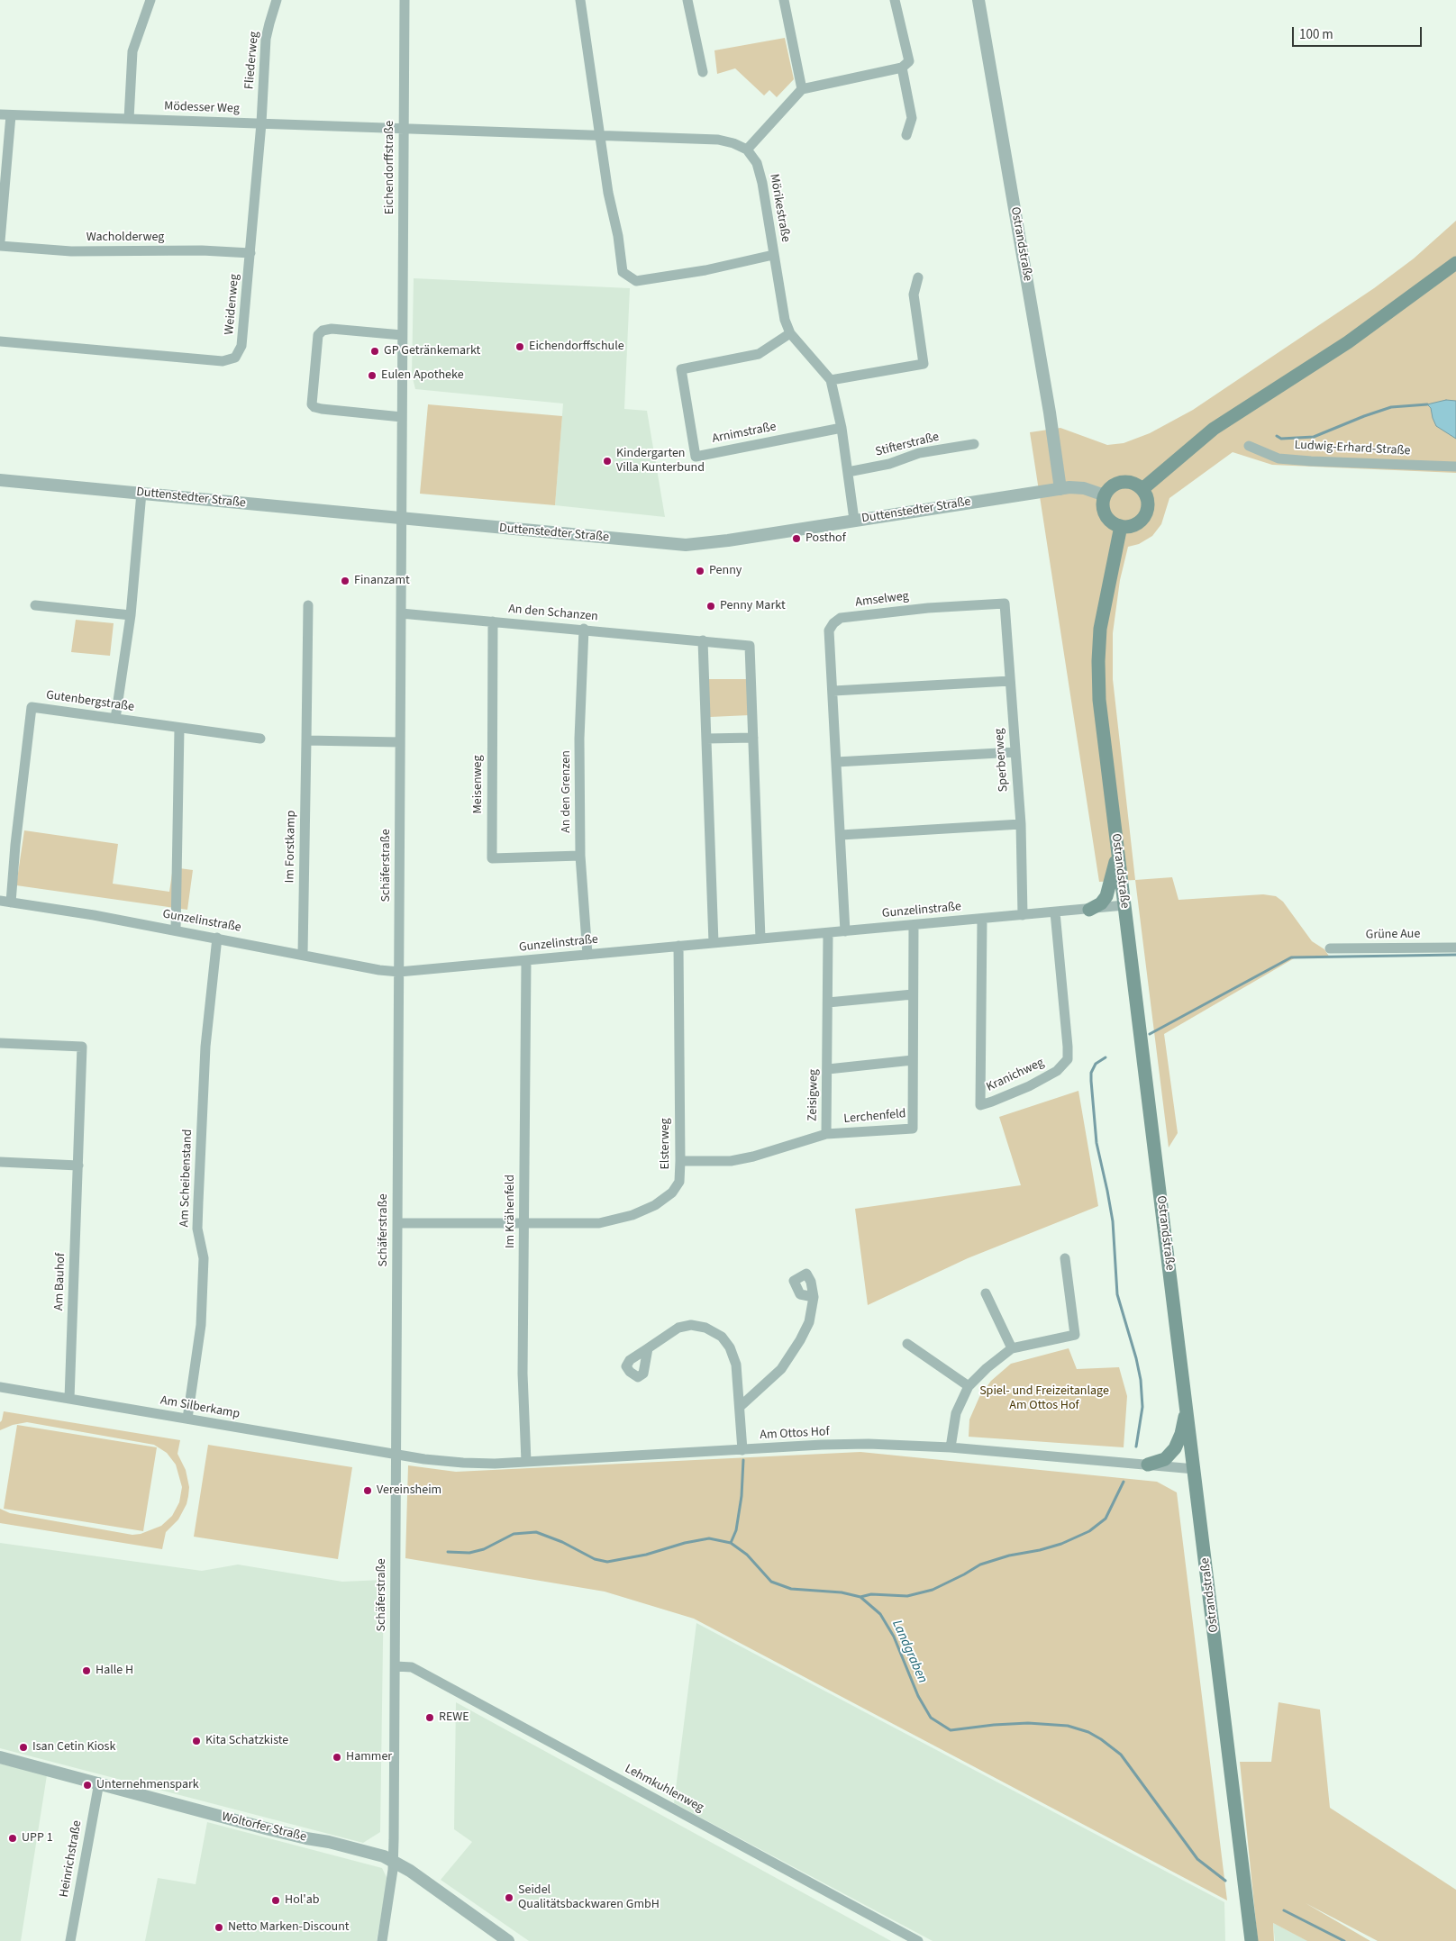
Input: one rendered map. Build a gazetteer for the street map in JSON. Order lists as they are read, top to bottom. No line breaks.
{"streets":{"main road":["Ostrandstraße"],"street":["Fliederweg","Mödesser Weg","Eichendorffstraße","Mörikestraße","Wacholderweg","Weidenweg","Arnimstraße","Stifterstraße","Ludwig-Erhard-Straße","Duttenstedter Straße","Amselweg","An den Schanzen","Gutenbergstraße","Sperberweg","Meisenweg","An den Grenzen","Im Forstkamp","Schäferstraße","Gunzelinstraße","Grüne Aue","Kranichweg","Zeisigweg","Lerchenfeld","Elsterweg","Am Scheibenstand","Im Krähenfeld","Am Bauhof","Am Silberkamp","Am Ottos Hof","Lehmkuhlenweg","Woltorfer Straße","Heinrichstraße"]},"crossings":[["Fliederweg","Mödesser Weg"],["Fliederweg","Weidenweg"],["Mödesser Weg","Eichendorffstraße"],["Mödesser Weg","Weidenweg"],["Eichendorffstraße","Duttenstedter Straße"],["Eichendorffstraße","Schäferstraße"],["Mörikestraße","Arnimstraße"],["Mörikestraße","Stifterstraße"],["Mörikestraße","Duttenstedter Straße"],["Wacholderweg","Weidenweg"],["Ostrandstraße","Duttenstedter Straße"],["Ostrandstraße","Gunzelinstraße"],["Ostrandstraße","Am Ottos Hof"],["Duttenstedter Straße","Schäferstraße"],["Amselweg","Sperberweg"],["Amselweg","Gunzelinstraße"],["An den Schanzen","Meisenweg"],["An den Schanzen","An den Grenzen"],["An den Schanzen","Schäferstraße"],["An den Schanzen","Gunzelinstraße"],["Gutenbergstraße","Gunzelinstraße"],["Sperberweg","Gunzelinstraße"],["Meisenweg","An den Grenzen"],["An den Grenzen","Gunzelinstraße"],["Im Forstkamp","Gunzelinstraße"],["Schäferstraße","Gunzelinstraße"],["Schäferstraße","Elsterweg"],["Schäferstraße","Am Silberkamp"],["Schäferstraße","Am Ottos Hof"],["Schäferstraße","Lehmkuhlenweg"],["Schäferstraße","Woltorfer Straße"],["Gunzelinstraße","Kranichweg"],["Gunzelinstraße","Zeisigweg"],["Gunzelinstraße","Lerchenfeld"],["Gunzelinstraße","Elsterweg"],["Gunzelinstraße","Am Scheibenstand"],["Gunzelinstraße","Im Krähenfeld"],["Zeisigweg","Lerchenfeld"],["Zeisigweg","Elsterweg"],["Elsterweg","Im Krähenfeld"],["Am Scheibenstand","Am Silberkamp"],["Im Krähenfeld","Am Ottos Hof"],["Am Bauhof","Am Silberkamp"],["Am Silberkamp","Am Ottos Hof"],["Woltorfer Straße","Heinrichstraße"]],"water":["Landgraben"],"parks":["Spiel- und Freizeitanlage Am Ottos Hof"],"places":["Eichendorffschule","GP Getränkemarkt","Eulen Apotheke","Kindergarten Villa Kunterbund","Posthof","Penny","Finanzamt","Penny Markt","Vereinsheim","Halle H","REWE","Kita Schatzkiste","Isan Cetin Kiosk","Hammer","Unternehmenspark","UPP 1","Seidel Qualitätsbackwaren GmbH","Hol'ab","Netto Marken-Discount"],"scale_bar":"100 m"}
